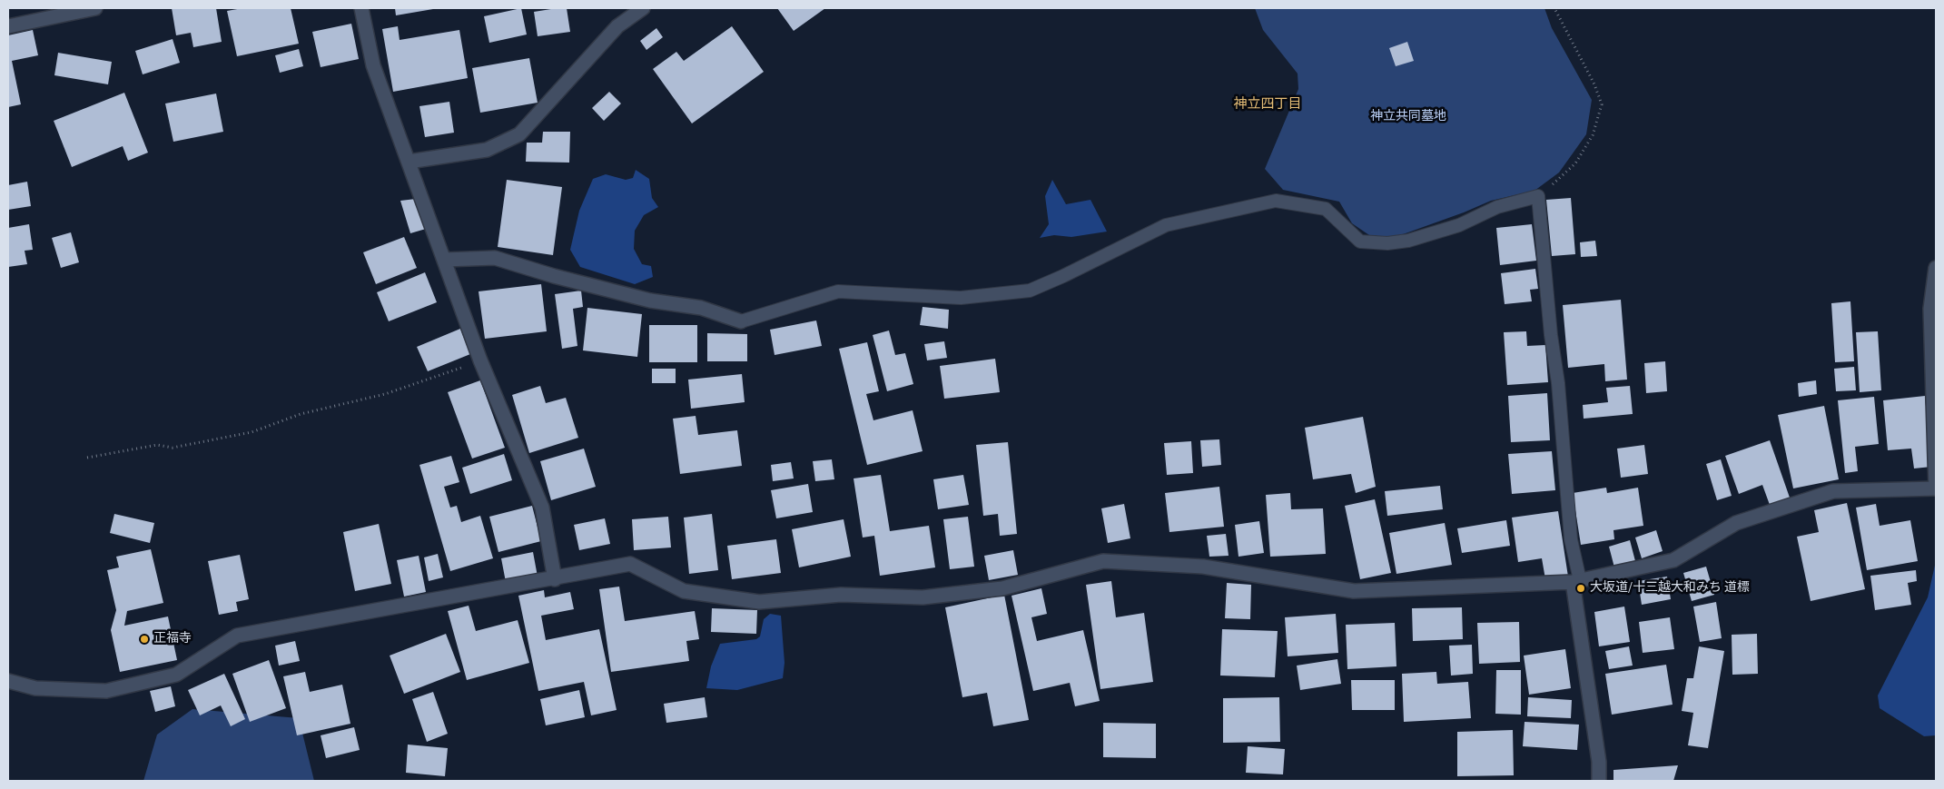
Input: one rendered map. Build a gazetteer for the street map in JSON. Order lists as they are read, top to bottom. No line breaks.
{"districts":["神立四丁目"],"parks":["神立共同墓地"],"places":["大坂道/十三越大和みち 道標","正福寺"]}
